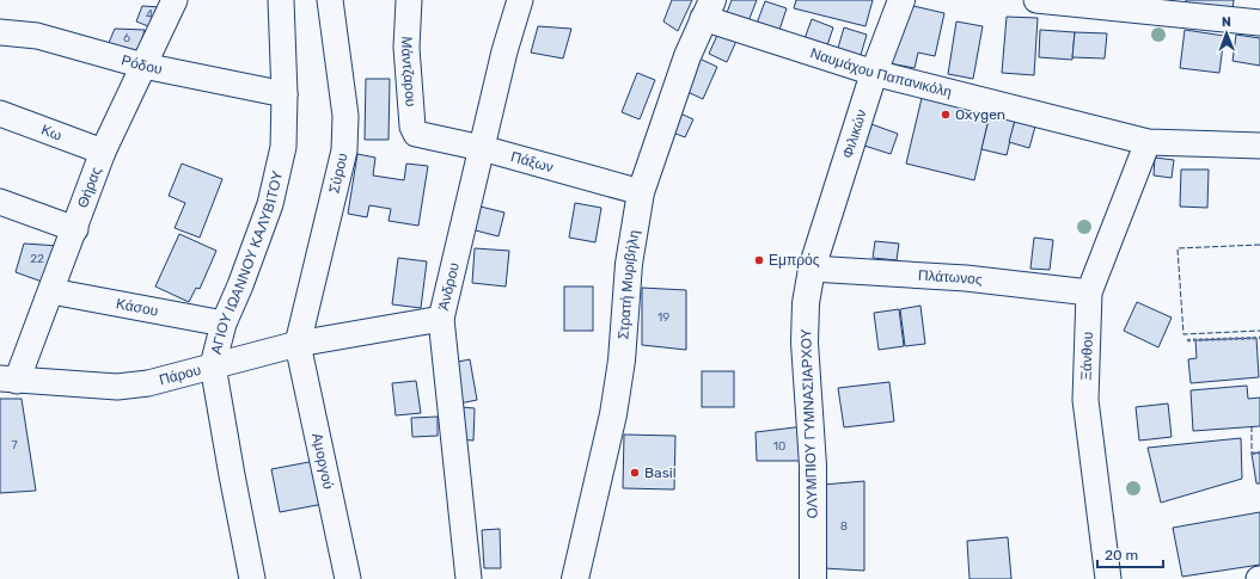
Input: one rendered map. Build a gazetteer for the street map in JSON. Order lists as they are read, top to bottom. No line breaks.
{"streets":{"main road":["Φιλικών","Στρατή Μυριβήλη","ΟΛΥΜΠΙΟΥ ΓΥΜΝΑΣΙΑΡΧΟΥ"],"street":["Ρόδου","Μάντζαρου","Ναυμάχου Παπανικόλη","Κω","Πάξων","Σύρου","Θήρας","ΑΓΙΟΥ ΙΩΑΝΝΟΥ ΚΑΛΥΒΙΤΟΥ","Πλάτωνος","Άνδρου","Κάσου","Ξάνθου","Πάρου","Αμοργού"]},"crossings":[["Ρόδου","Θήρας"],["Ρόδου","ΑΓΙΟΥ ΙΩΑΝΝΟΥ ΚΑΛΥΒΙΤΟΥ"],["Μάντζαρου","Πάξων"],["Ναυμάχου Παπανικόλη","Φιλικών"],["Ναυμάχου Παπανικόλη","Στρατή Μυριβήλη"],["Ναυμάχου Παπανικόλη","Ξάνθου"],["Κω","Θήρας"],["Φιλικών","Πλάτωνος"],["Φιλικών","ΟΛΥΜΠΙΟΥ ΓΥΜΝΑΣΙΑΡΧΟΥ"],["Πάξων","Στρατή Μυριβήλη"],["Πάξων","Άνδρου"],["Σύρου","Πάρου"],["Σύρου","Αμοργού"],["Θήρας","Κάσου"],["Θήρας","Πάρου"],["ΑΓΙΟΥ ΙΩΑΝΝΟΥ ΚΑΛΥΒΙΤΟΥ","Κάσου"],["ΑΓΙΟΥ ΙΩΑΝΝΟΥ ΚΑΛΥΒΙΤΟΥ","Πάρου"],["Πλάτωνος","Ξάνθου"],["Πλάτωνος","ΟΛΥΜΠΙΟΥ ΓΥΜΝΑΣΙΑΡΧΟΥ"],["Άνδρου","Πάρου"],["Πάρου","Αμοργού"]],"places":["Oxygen","Εμπρός","Basil"],"house_numbers":["4","6","22","19","7","10","8"],"scale_bar":"20 m","north":"top"}
